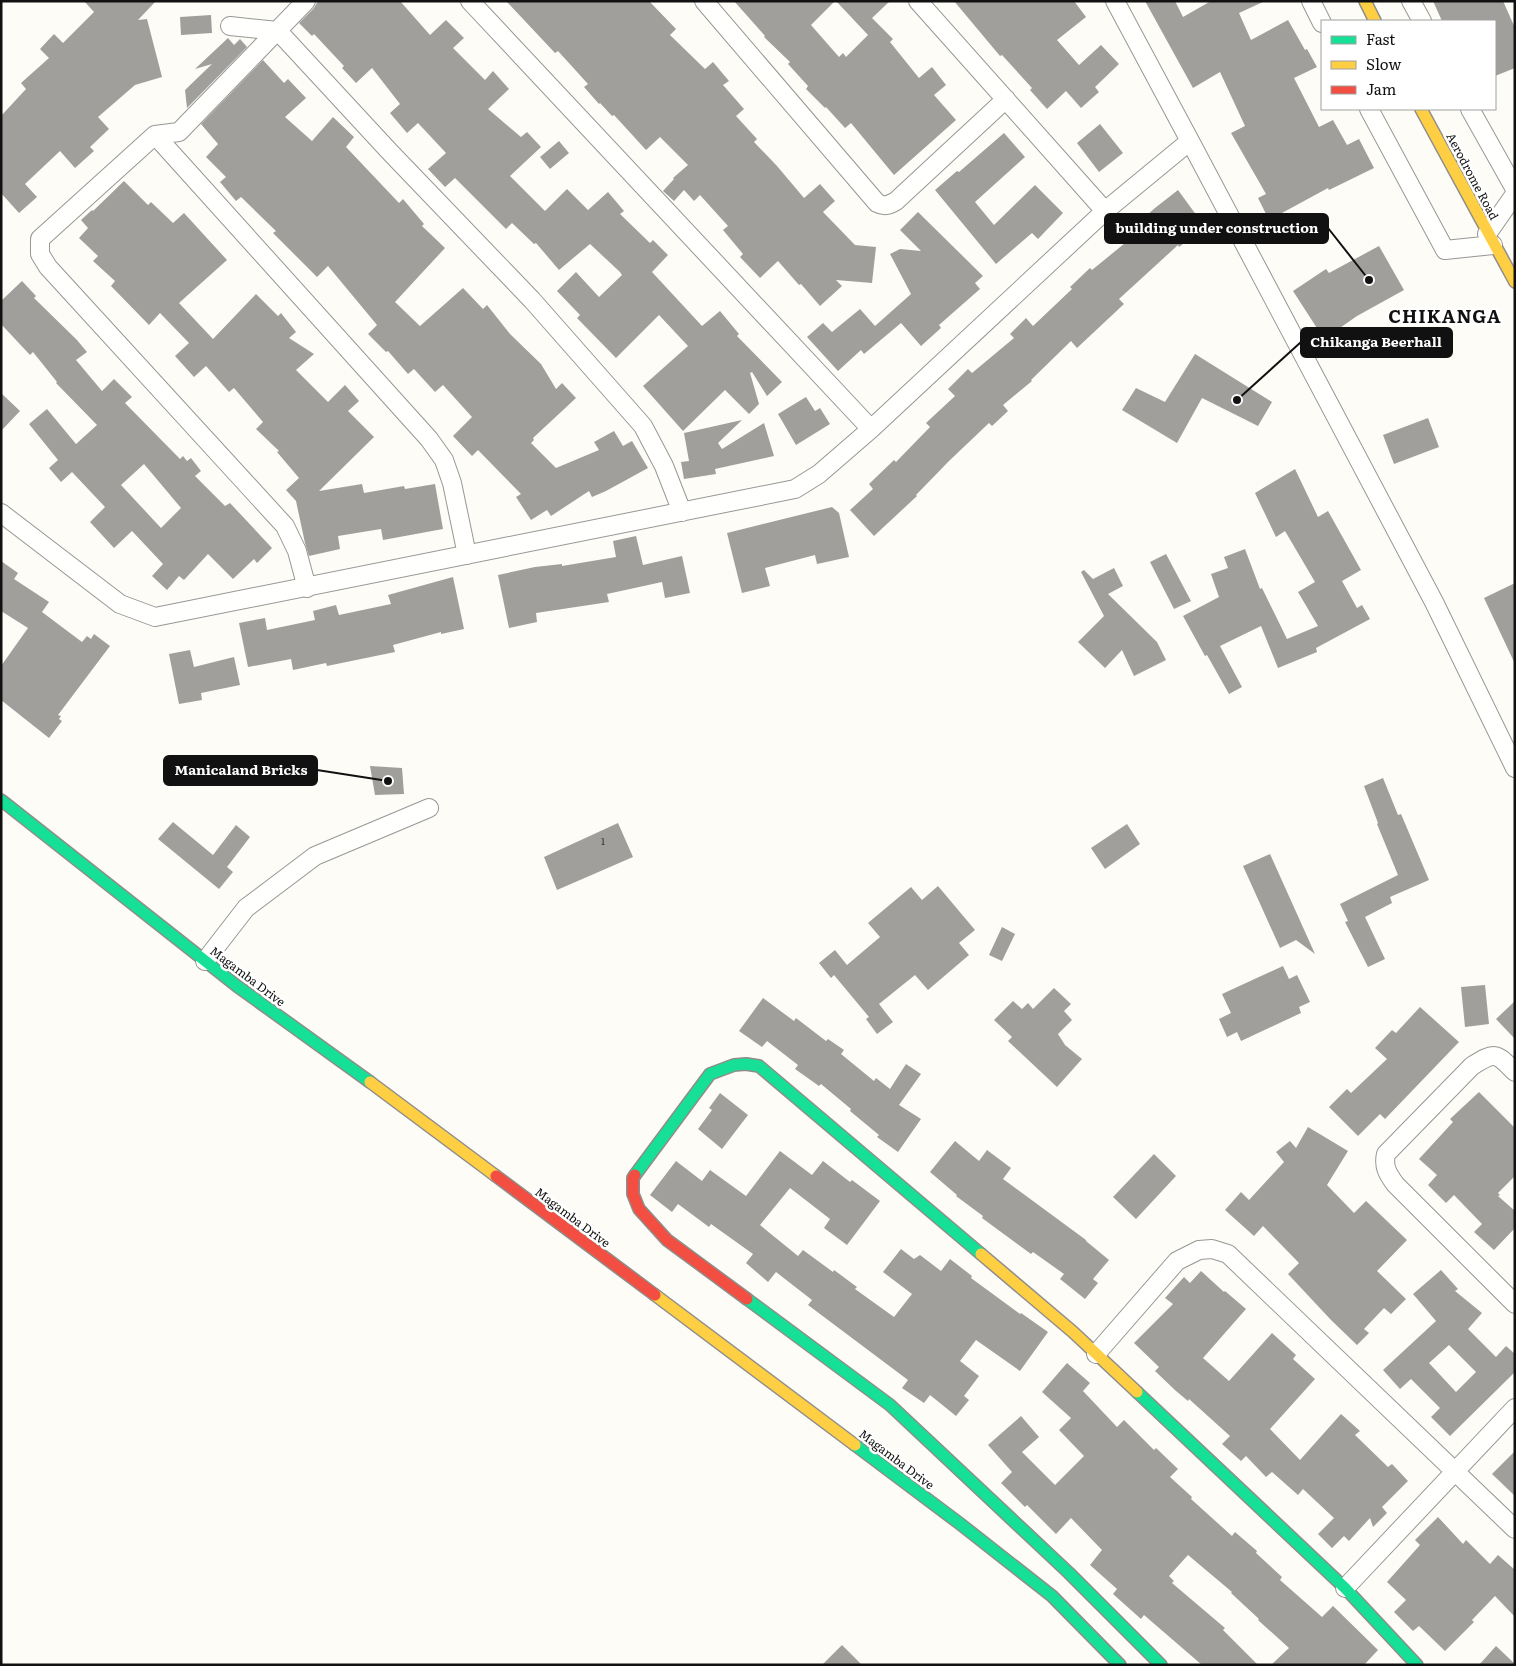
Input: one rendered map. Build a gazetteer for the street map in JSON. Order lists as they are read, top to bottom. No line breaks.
{"streets":{"street":["Aerodrome Road","Magamba Drive"]},"districts":["CHIKANGA"],"places":["building under construction","Chikanga Beerhall","Manicaland Bricks"],"house_numbers":["1"],"legend":["Fast","Slow","Jam"]}
